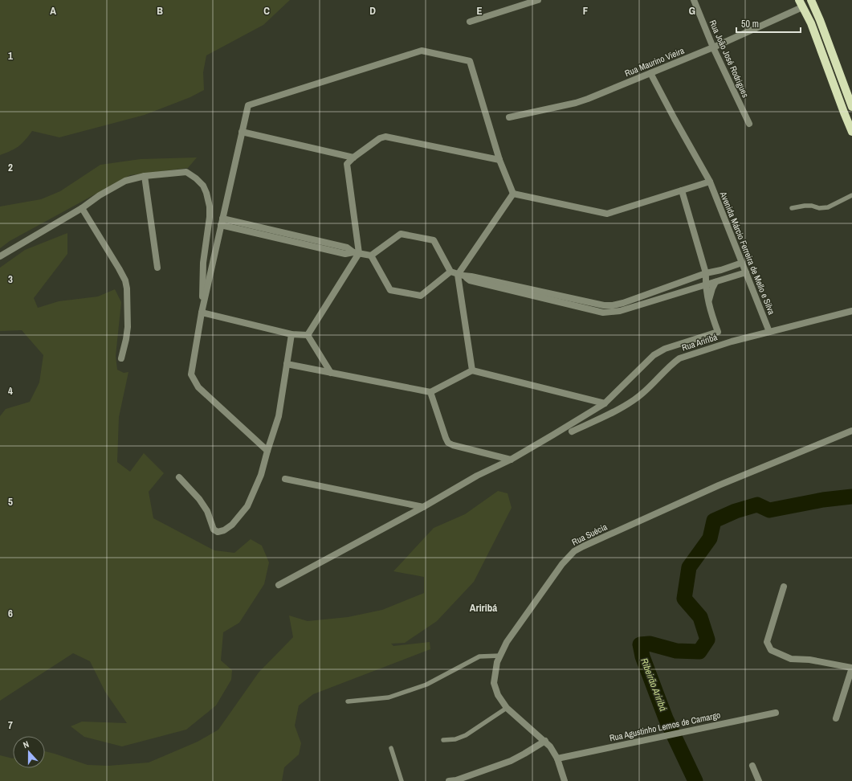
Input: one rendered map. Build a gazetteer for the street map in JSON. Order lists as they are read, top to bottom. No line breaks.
{"streets":{"street":["Rua João José Rodrigues","Rua Maurino Vieira","Avenida Márcio Ferreira de Mello e Silva","Rua Ariribá","Rua Suécia","Rua Agustinho Lemos de Camargo"]},"crossings":[["Rua João José Rodrigues","Rua Maurino Vieira"],["Rua Maurino Vieira","Avenida Márcio Ferreira de Mello e Silva"],["Avenida Márcio Ferreira de Mello e Silva","Rua Ariribá"],["Rua Suécia","Rua Agustinho Lemos de Camargo"]],"districts":["Ariribá"],"water":["Ribeirão Ariribá"],"scale_bar":"50 m","north":"top","grid":{"columns":["A","B","C","D","E","F","G"],"rows":["1","2","3","4","5","6","7"]}}
